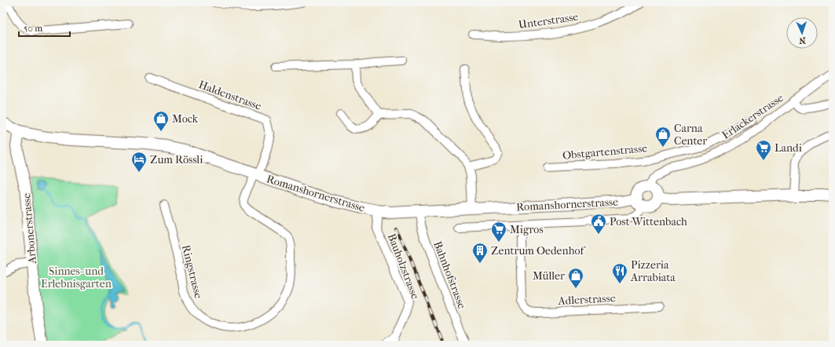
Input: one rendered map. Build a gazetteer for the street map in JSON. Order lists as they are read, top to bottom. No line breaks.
{"streets":{"main road":["Romanshornerstrasse","Arbonerstrasse"],"street":["Unterstrasse","Haldenstrasse","Erlackerstrasse","Obstgartenstrasse","Bauholzstrasse","Ringstrasse","Bahnhofstrasse","Adlerstrasse"]},"crossings":[["Haldenstrasse","Romanshornerstrasse"],["Haldenstrasse","Ringstrasse"],["Erlackerstrasse","Romanshornerstrasse"],["Romanshornerstrasse","Arbonerstrasse"],["Romanshornerstrasse","Bauholzstrasse"],["Romanshornerstrasse","Ringstrasse"],["Romanshornerstrasse","Bahnhofstrasse"]],"parks":["Sinnes- und Erlebnisgarten"],"places":{"shop":["Mock","Carna Center","Müller"],"supermarket":["Landi","Migros"],"hotel":["Zum Rössli"],"public building":["Post Wittenbach"],"building":["Zentrum Oedenhof"],"restaurant":["Pizzeria Arrabiata"]},"scale_bar":"50 m","north":"bottom"}
